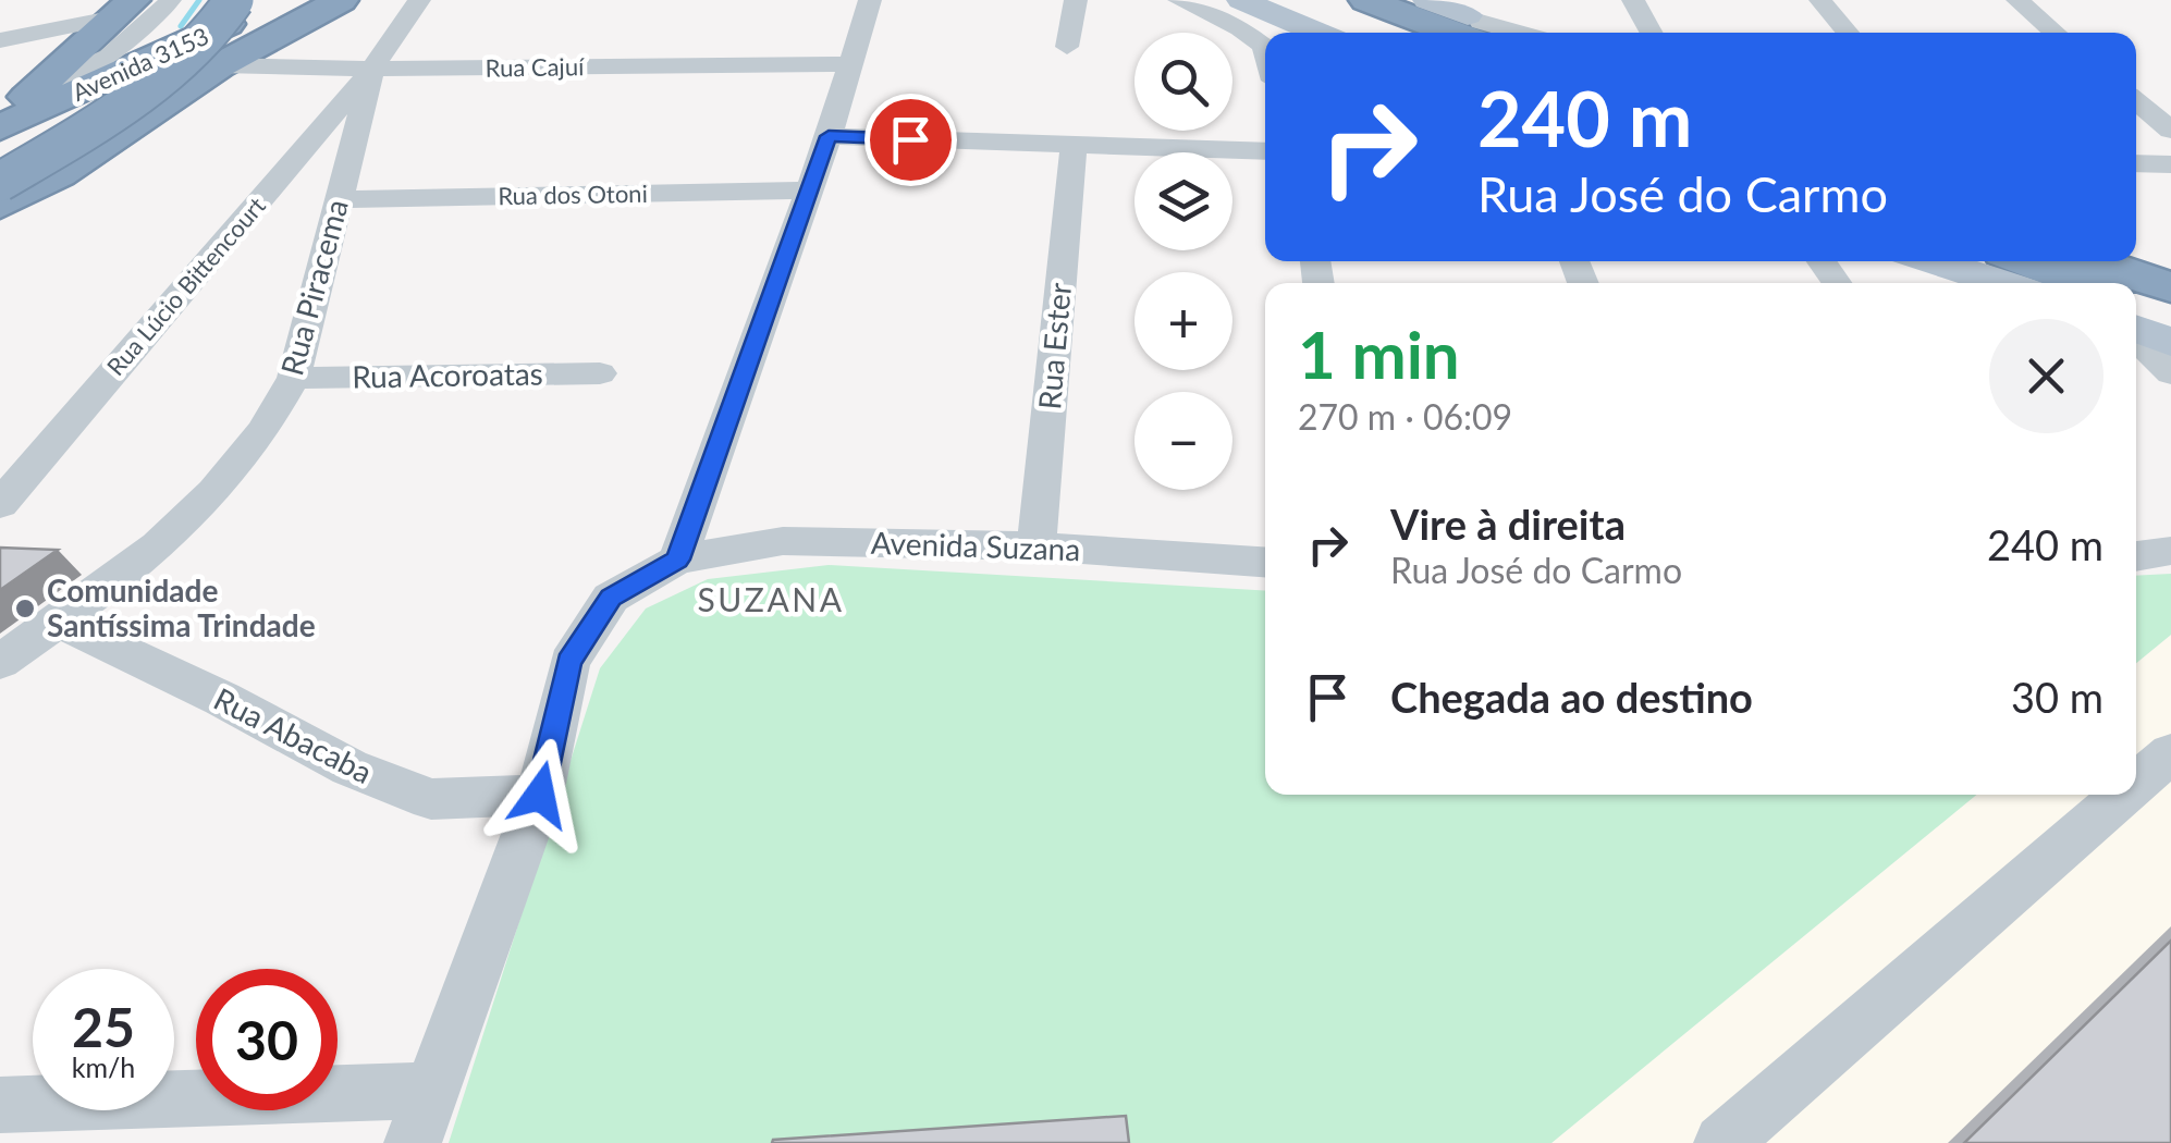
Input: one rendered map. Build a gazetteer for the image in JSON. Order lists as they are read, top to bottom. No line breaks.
{"streets":{"highway":["Avenida 3153"],"street":["Rua Cajuí","Rua dos Otoni","Rua Lúcio Bittencourt","Rua Piracema","Rua Ester","Rua Acoroatas","Avenida Suzana","Rua Abacaba"]},"crossings":[["Avenida 3153","Rua Cajuí"],["Rua Cajuí","Rua Lúcio Bittencourt"],["Rua Cajuí","Rua Piracema"],["Rua dos Otoni","Rua Piracema"],["Rua Lúcio Bittencourt","Rua Piracema"],["Rua Piracema","Rua Acoroatas"],["Rua Piracema","Rua Abacaba"],["Rua Ester","Avenida Suzana"],["Avenida Suzana","Rua Abacaba"]],"districts":["SUZANA"],"places":["Comunidade Santíssima Trindade"],"page":{"map_buttons":["+","−"],"turn":["240 m","Rua José do Carmo"],"heading":["1 min","270 m · 06:09"],"list":[{"name":"Vire à direita","note":"Rua José do Carmo","value":"240 m"},{"name":"Chegada ao destino","value":"30 m"}],"speed":"25 km/h","limit":"30"}}
